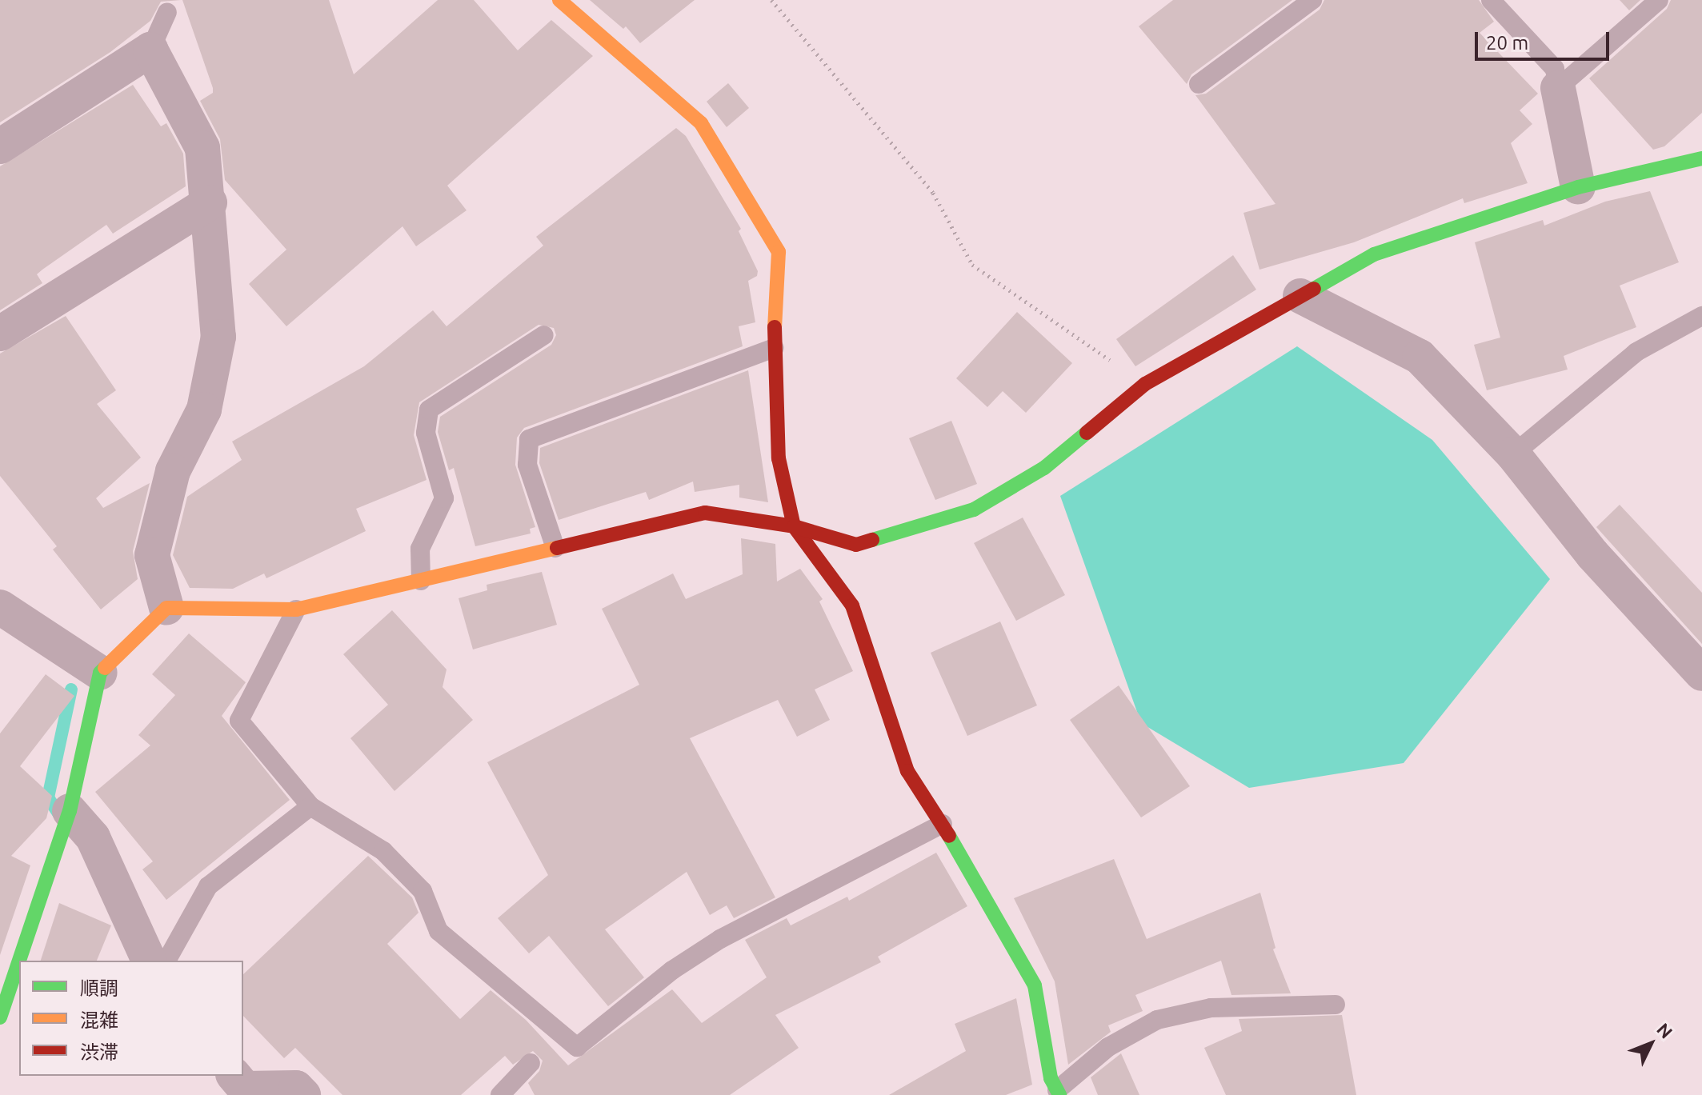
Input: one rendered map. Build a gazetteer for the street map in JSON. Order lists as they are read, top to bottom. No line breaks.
{"legend":["順調","混雑","渋滞"],"scale_bar":"20 m","north":"top right"}
